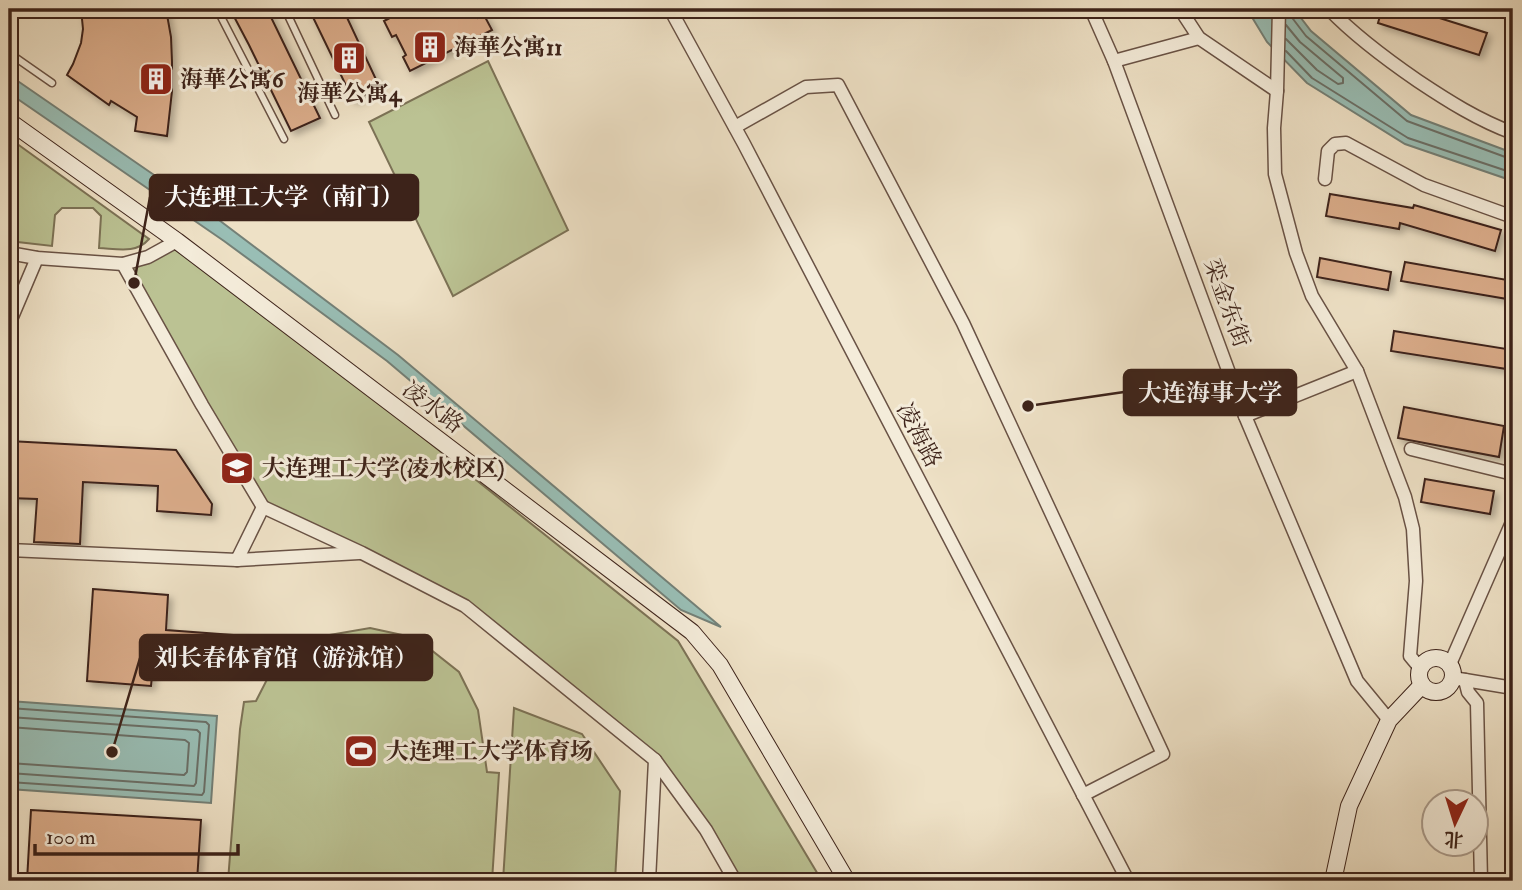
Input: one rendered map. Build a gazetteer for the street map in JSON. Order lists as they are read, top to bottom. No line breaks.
{"streets":{"main road":["凌水路"],"street":["栾金东街","凌海路"]},"places":{"building":["海華公寓11","海華公寓4","海華公寓6"],"other":["大连理工大学（南门）","大连海事大学","刘长春体育馆（游泳馆）"],"school or university":["大连理工大学(凌水校区)"],"sports":["大连理工大学体育场"]},"scale_bar":"100 m","north":"bottom"}
